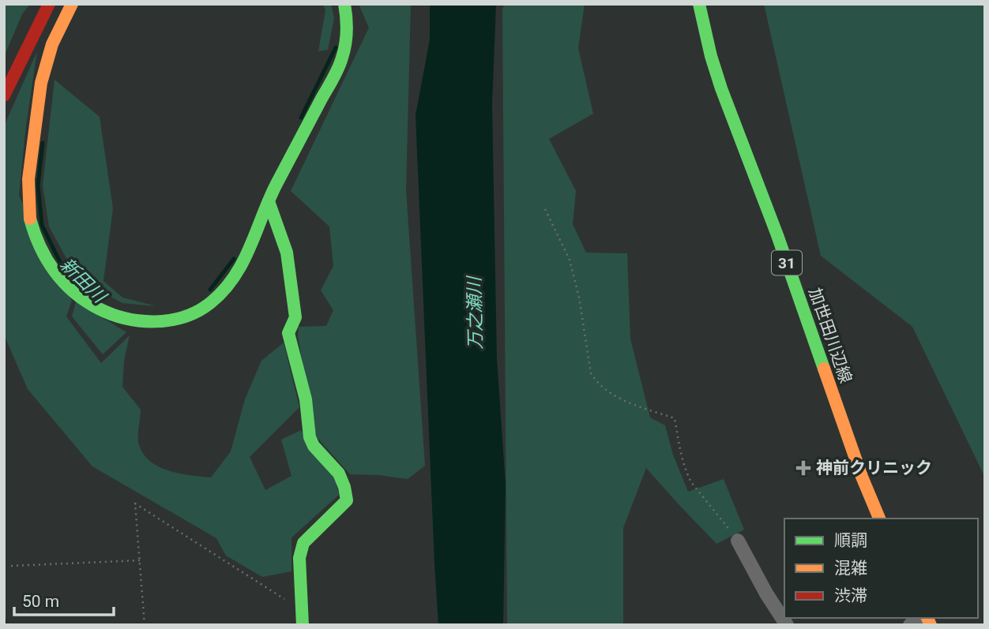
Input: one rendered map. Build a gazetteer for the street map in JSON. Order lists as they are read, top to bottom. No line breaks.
{"streets":{"street":["31","加世田川辺線"]},"water":["新田川","万之瀬川"],"places":{"health":["神前クリニック"]},"legend":["順調","混雑","渋滞"],"scale_bar":"50 m"}
